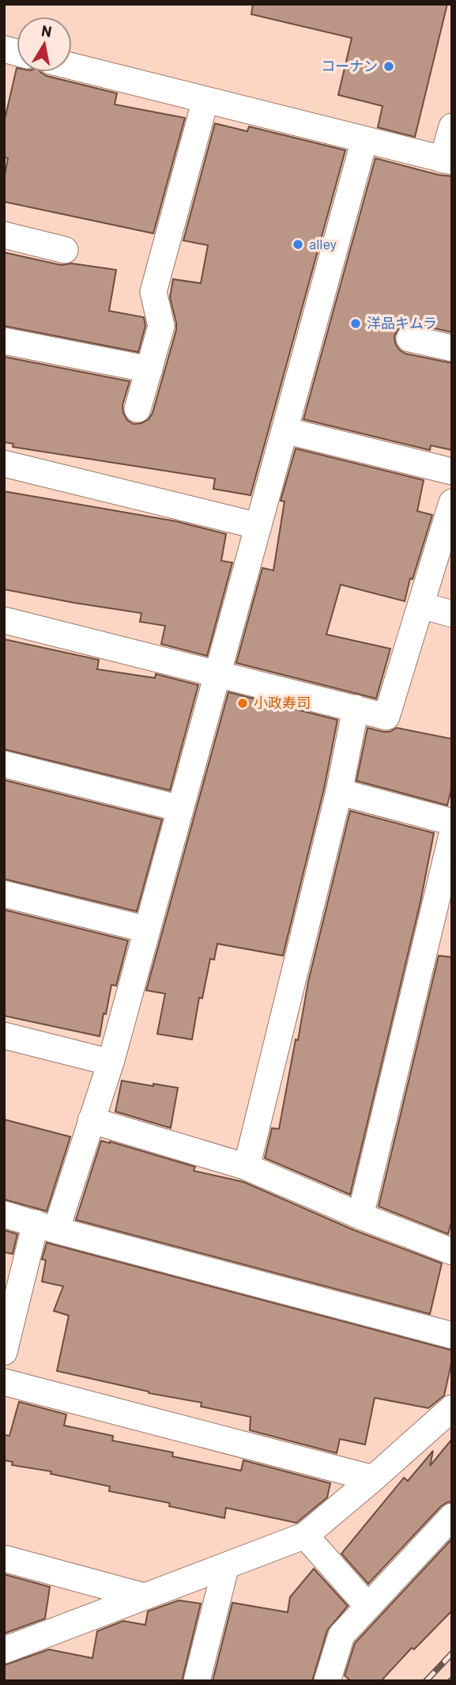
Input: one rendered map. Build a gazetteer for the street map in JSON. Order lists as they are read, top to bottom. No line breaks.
{"places":["コーナン","alley","洋品キムラ","小政寿司"],"north":"top"}
